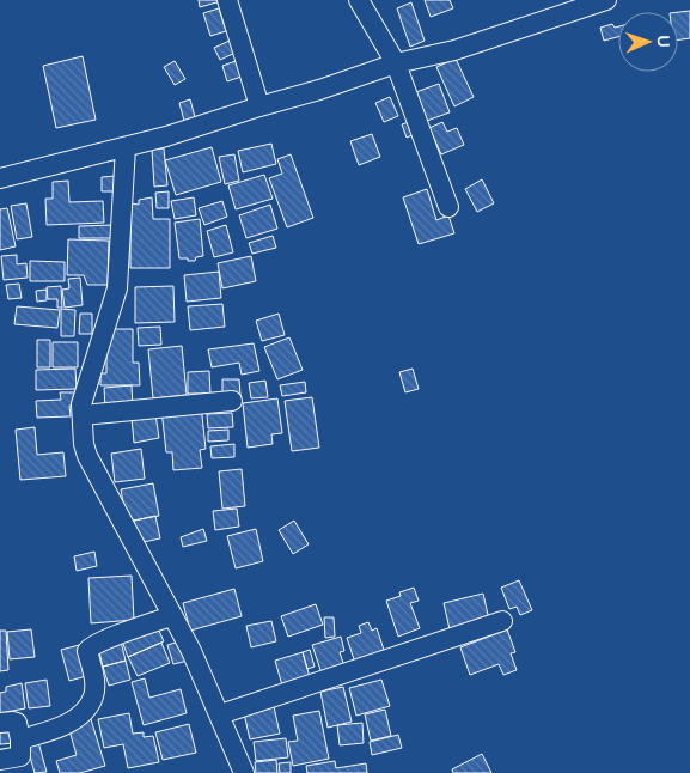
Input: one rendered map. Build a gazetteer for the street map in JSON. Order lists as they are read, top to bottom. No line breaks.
{"north":"right"}
